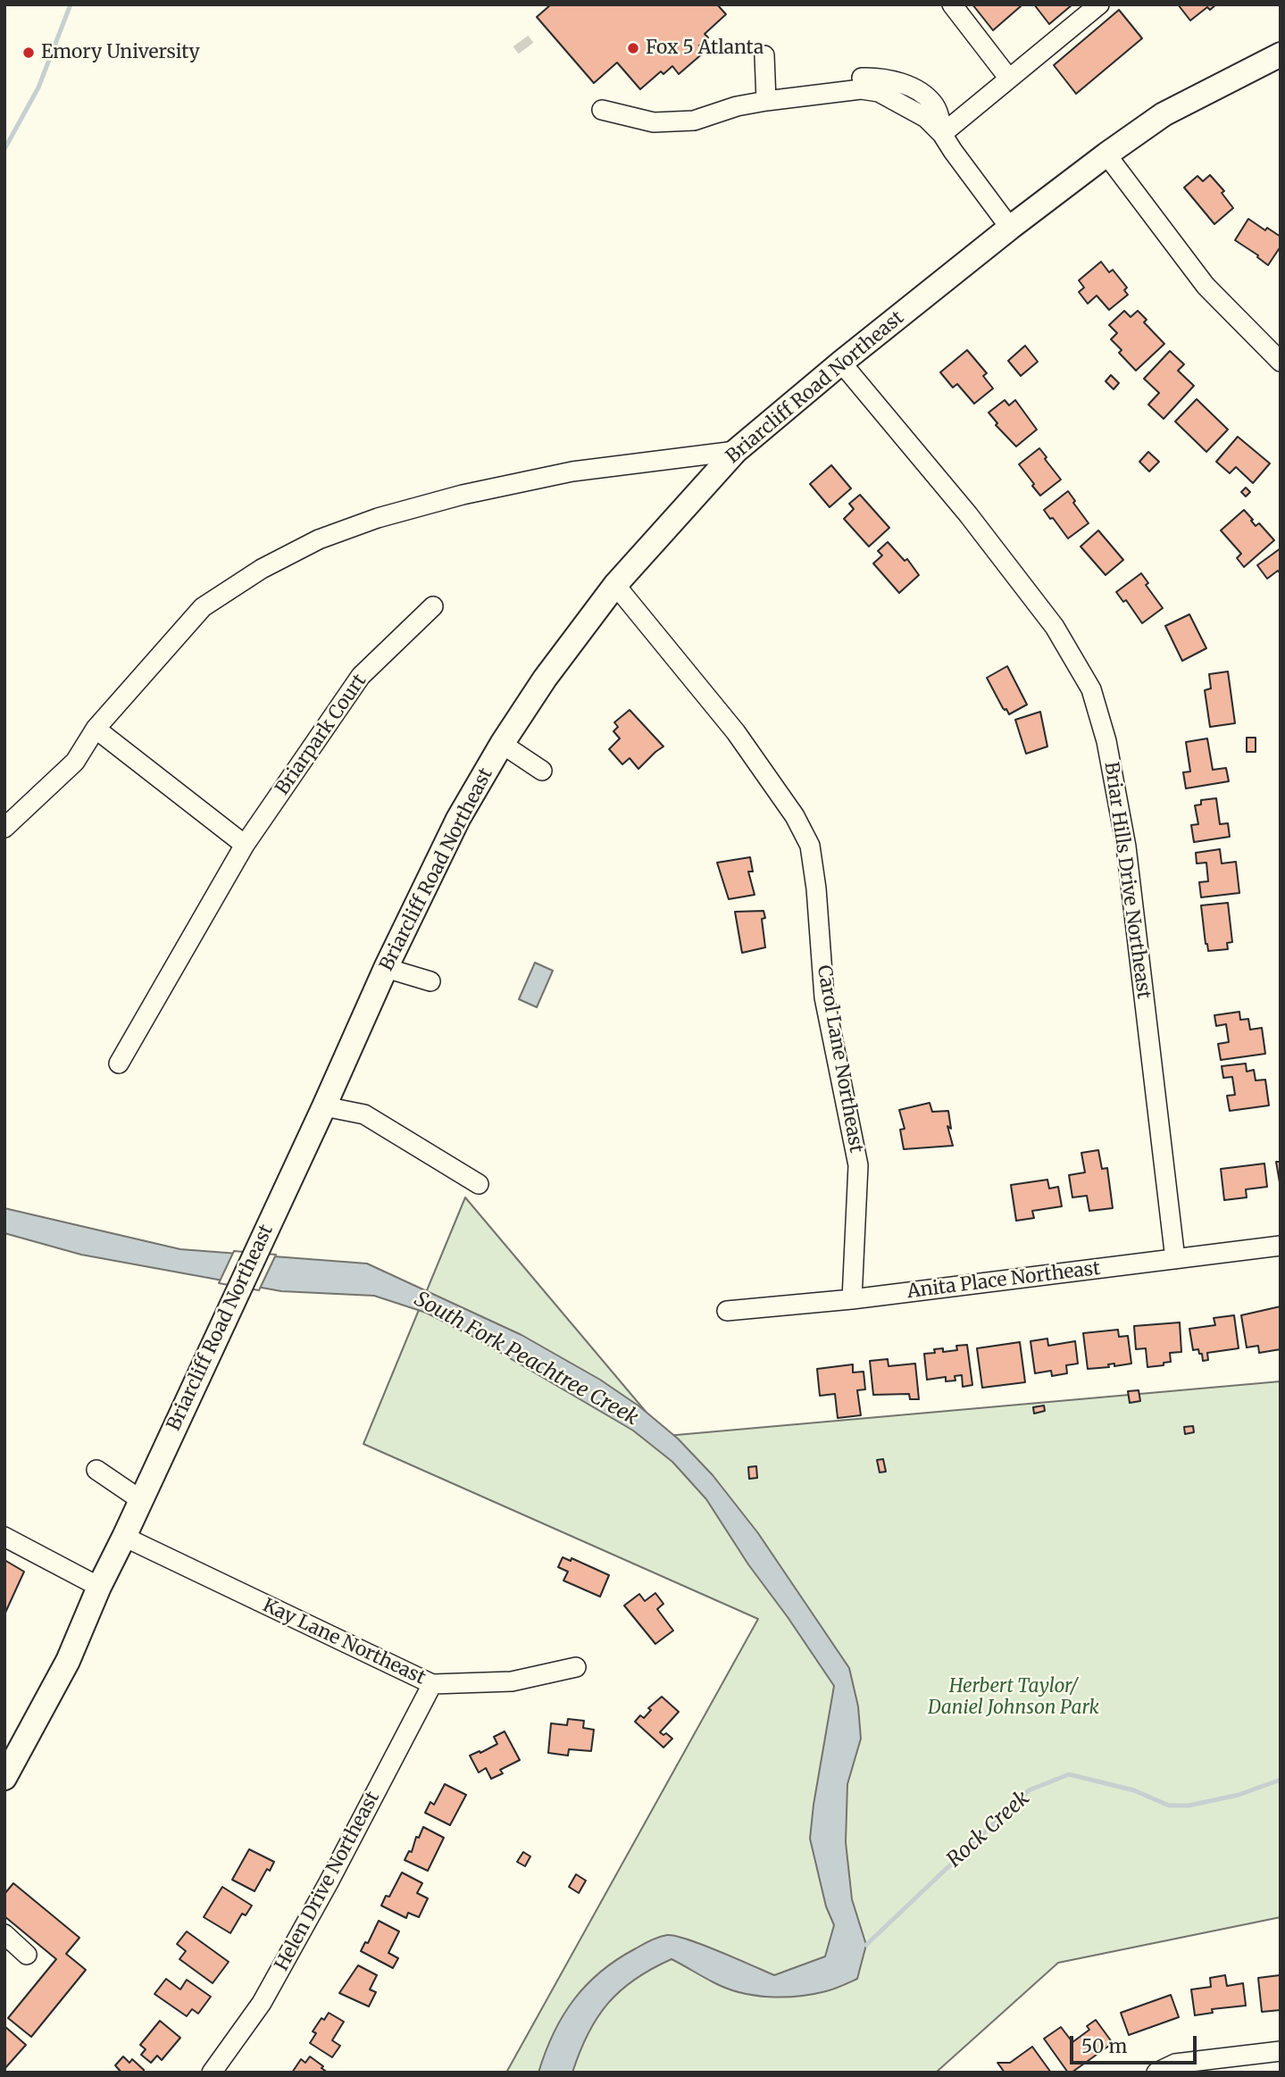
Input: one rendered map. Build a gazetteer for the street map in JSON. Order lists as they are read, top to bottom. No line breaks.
{"streets":{"main road":["Briarcliff Road Northeast"],"street":["Briarpark Court","Briar Hills Drive Northeast","Carol Lane Northeast","Anita Place Northeast","Kay Lane Northeast","Helen Drive Northeast"]},"crossings":[["Briarcliff Road Northeast","Briar Hills Drive Northeast"],["Briarcliff Road Northeast","Carol Lane Northeast"],["Briarcliff Road Northeast","Kay Lane Northeast"],["Briar Hills Drive Northeast","Anita Place Northeast"],["Carol Lane Northeast","Anita Place Northeast"],["Kay Lane Northeast","Helen Drive Northeast"]],"water":["South Fork Peachtree Creek","Rock Creek"],"parks":["Herbert Taylor/ Daniel Johnson Park"],"places":["Fox 5 Atlanta","Emory University"],"scale_bar":"50 m"}
